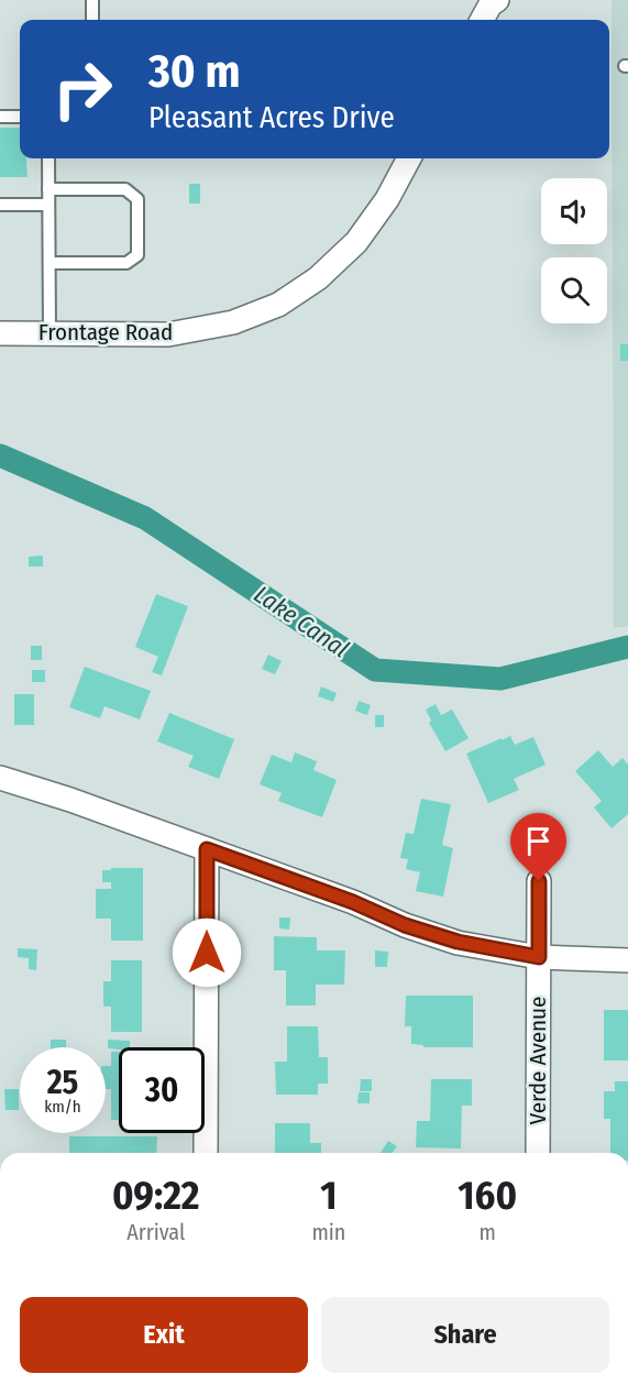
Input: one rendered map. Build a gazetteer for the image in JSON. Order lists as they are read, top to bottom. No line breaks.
{"streets":{"street":["Frontage Road","Verde Avenue"]},"water":["Lake Canal"],"page":{"turn":["30 m","Pleasant Acres Drive"],"speed":"25 km/h","limit":"30","eta":["09:22","Arrival","1","min","160","m"],"buttons":["Exit","Share"]}}
